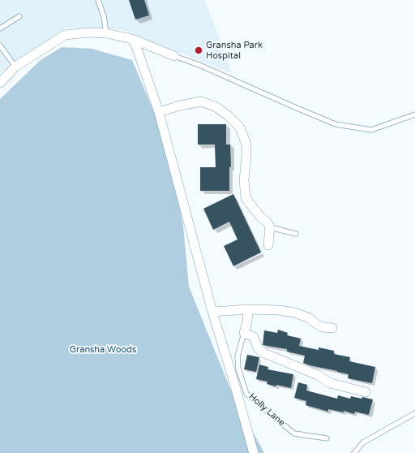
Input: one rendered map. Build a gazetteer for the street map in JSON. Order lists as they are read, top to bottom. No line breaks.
{"streets":{"street":["Holly Lane"]},"parks":["Gransha Woods"],"places":["Gransha Park Hospital"]}
